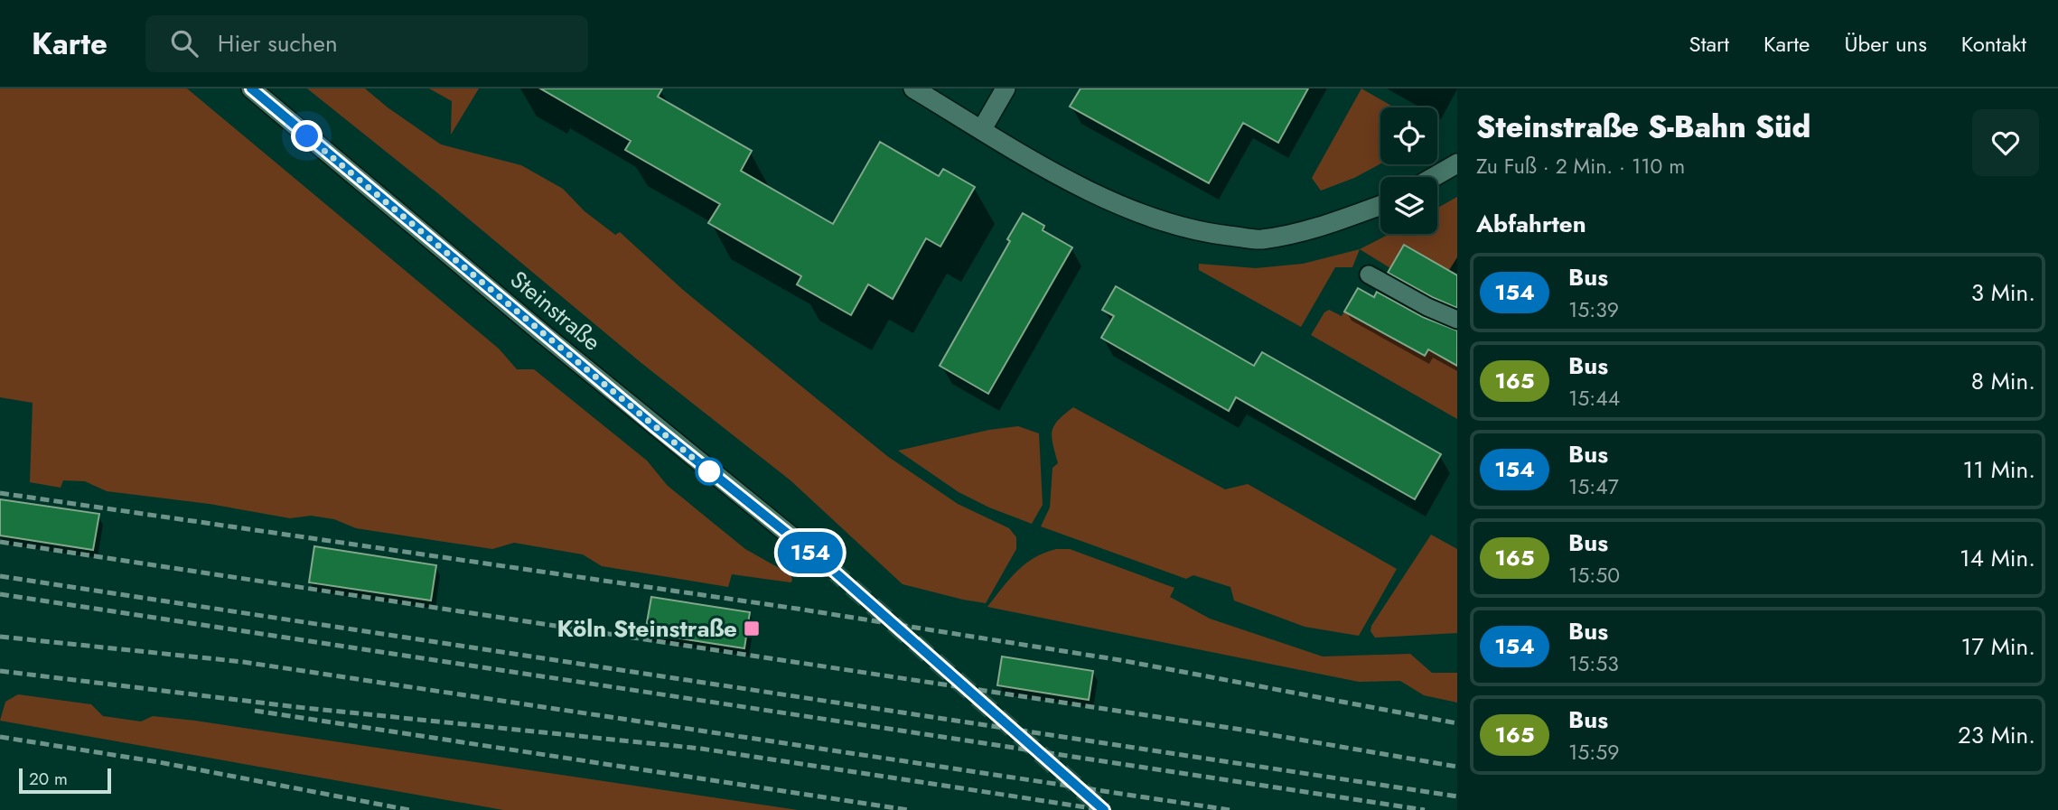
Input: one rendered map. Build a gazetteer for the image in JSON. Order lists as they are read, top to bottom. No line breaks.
{"streets":{"main road":["Steinstraße"]},"places":{"transit":["Köln Steinstraße"]},"lines":["bus line 154"],"scale_bar":"20 m","page":{"header":"Karte","search":"Hier suchen","nav":["Start","Karte","Über uns","Kontakt"],"on_map":"154","heading":[["Steinstraße S-Bahn Süd","Zu Fuß · 2 Min. · 110 m"],"Abfahrten"],"list":[{"mark":"154","name":"Bus","note":"15:39","value":"3 Min."},{"mark":"165","name":"Bus","note":"15:44","value":"8 Min."},{"mark":"154","name":"Bus","note":"15:47","value":"11 Min."},{"mark":"165","name":"Bus","note":"15:50","value":"14 Min."},{"mark":"154","name":"Bus","note":"15:53","value":"17 Min."},{"mark":"165","name":"Bus","note":"15:59","value":"23 Min."}],"scale":"20 m"}}
